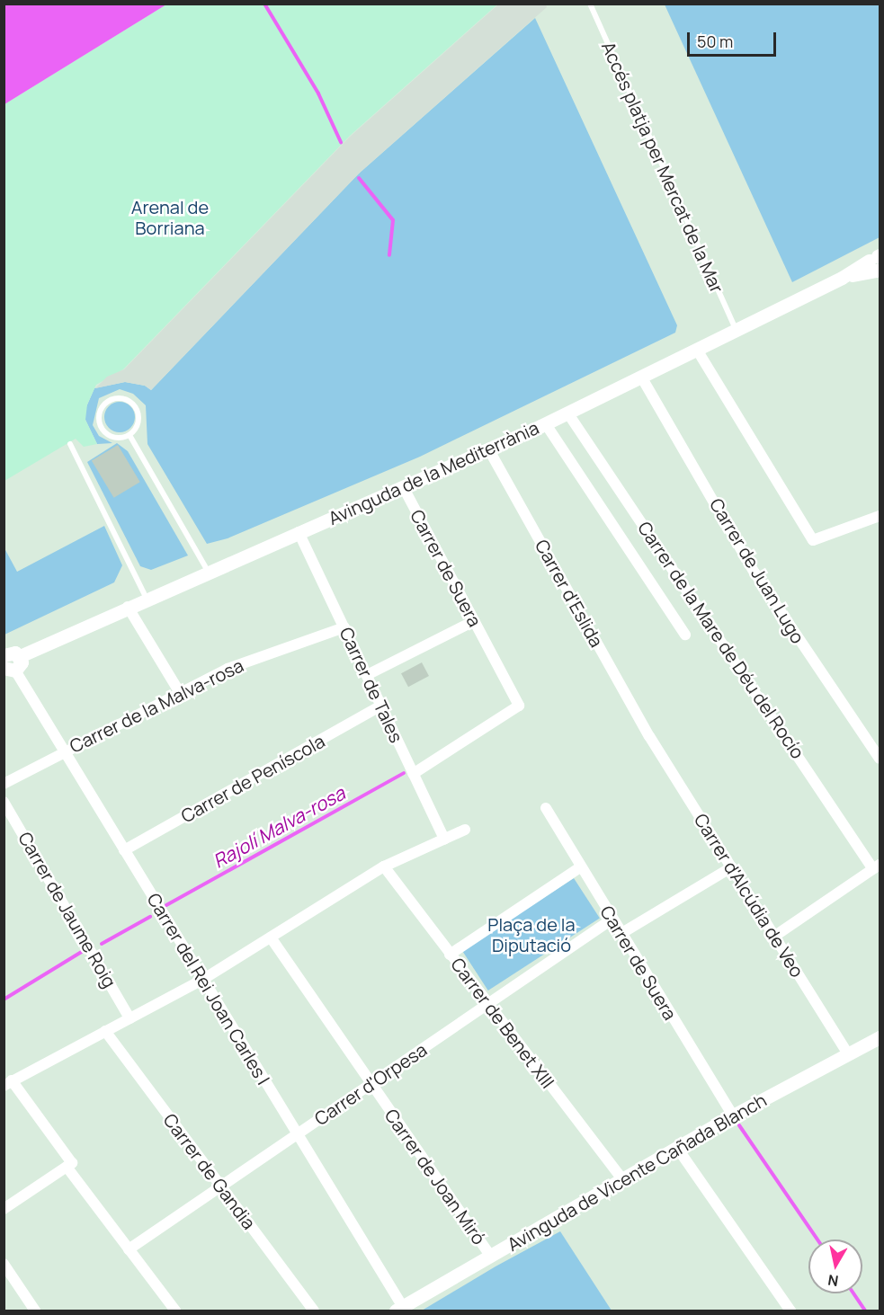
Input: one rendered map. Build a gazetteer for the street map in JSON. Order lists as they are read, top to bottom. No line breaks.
{"streets":{"street":["Avinguda de la Mediterrània","Carrer de Suera","Carrer de Juan Lugo","Carrer d'Eslida","Carrer de la Mare de Déu del Rocío","Carrer de Tales","Carrer de la Malva-rosa","Carrer de Peníscola","Carrer d'Alcúdia de Veo","Carrer de Jaume Roig","Carrer del Rei Joan Carles I","Carrer de Benet XIII","Carrer d'Orpesa","Carrer de Gandia","Avinguda de Vicente Cañada Blanch","Carrer de Joan Miró"],"lane":["Accés platja per Mercat de la Mar"]},"crossings":[["Accés platja per Mercat de la Mar","Avinguda de la Mediterrània"],["Avinguda de la Mediterrània","Carrer de Suera"],["Avinguda de la Mediterrània","Carrer de Juan Lugo"],["Avinguda de la Mediterrània","Carrer d'Eslida"],["Avinguda de la Mediterrània","Carrer de la Mare de Déu del Rocío"],["Avinguda de la Mediterrània","Carrer de Tales"],["Carrer de Suera","Carrer de Tales"],["Carrer de Suera","Carrer d'Orpesa"],["Carrer de Suera","Avinguda de Vicente Cañada Blanch"],["Carrer d'Eslida","Carrer d'Alcúdia de Veo"],["Carrer de Tales","Carrer de la Malva-rosa"],["Carrer de Tales","Carrer de Peníscola"],["Carrer de la Malva-rosa","Carrer del Rei Joan Carles I"],["Carrer de Peníscola","Carrer del Rei Joan Carles I"],["Carrer d'Alcúdia de Veo","Avinguda de Vicente Cañada Blanch"],["Carrer del Rei Joan Carles I","Carrer d'Orpesa"],["Carrer del Rei Joan Carles I","Avinguda de Vicente Cañada Blanch"],["Carrer de Benet XIII","Carrer d'Orpesa"],["Carrer de Benet XIII","Avinguda de Vicente Cañada Blanch"],["Carrer d'Orpesa","Carrer de Gandia"],["Carrer d'Orpesa","Carrer de Joan Miró"],["Avinguda de Vicente Cañada Blanch","Carrer de Joan Miró"]],"water":["Rajolí Malva-rosa"],"parks":["Arenal de Borriana","Plaça de la Diputació"],"scale_bar":"50 m","north":"bottom"}
